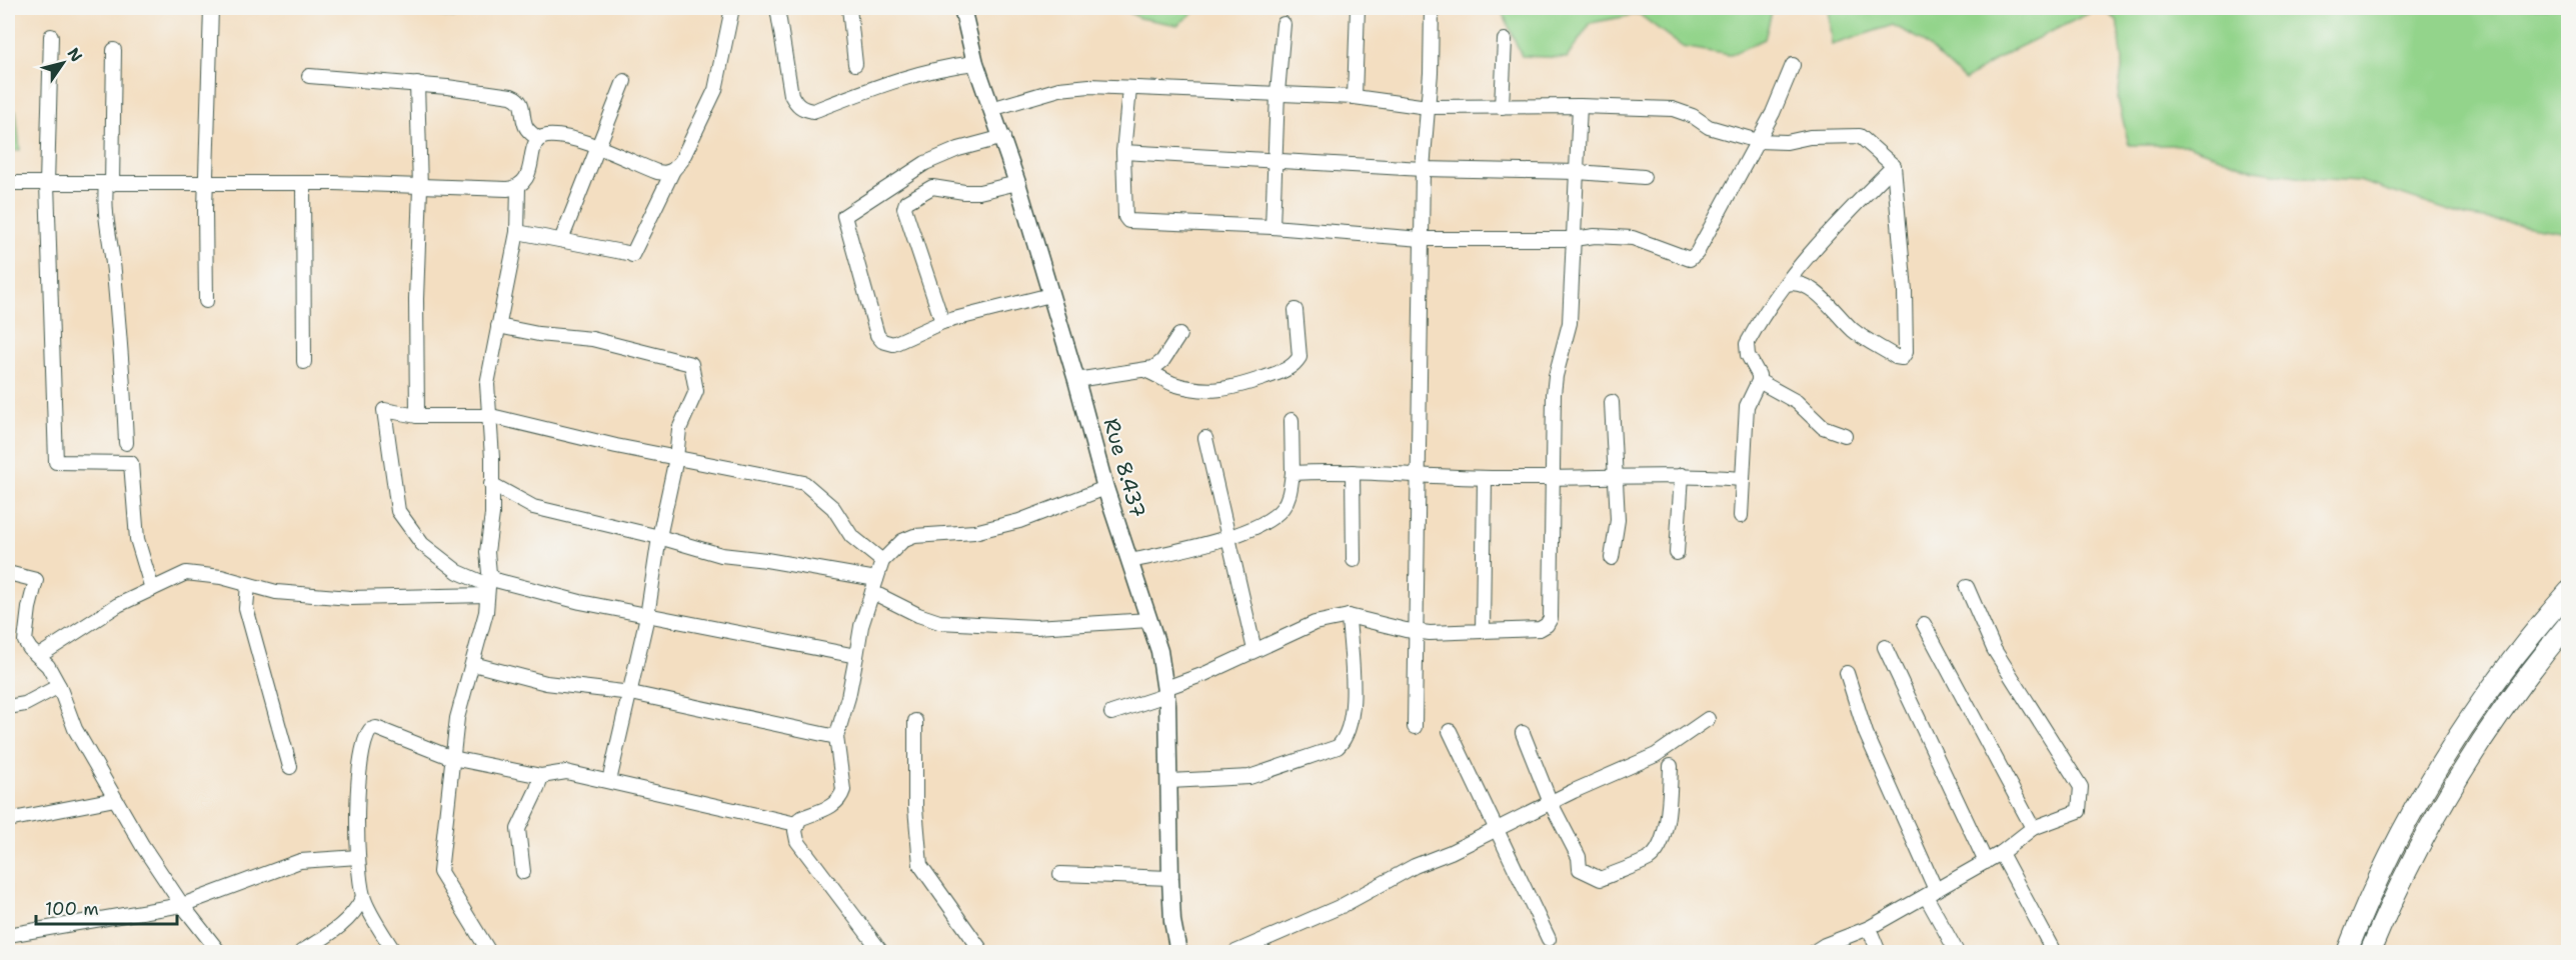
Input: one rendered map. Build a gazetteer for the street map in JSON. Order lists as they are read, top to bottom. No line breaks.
{"streets":{"main road":["Rue 8.437"]},"scale_bar":"100 m","north":"top right"}
